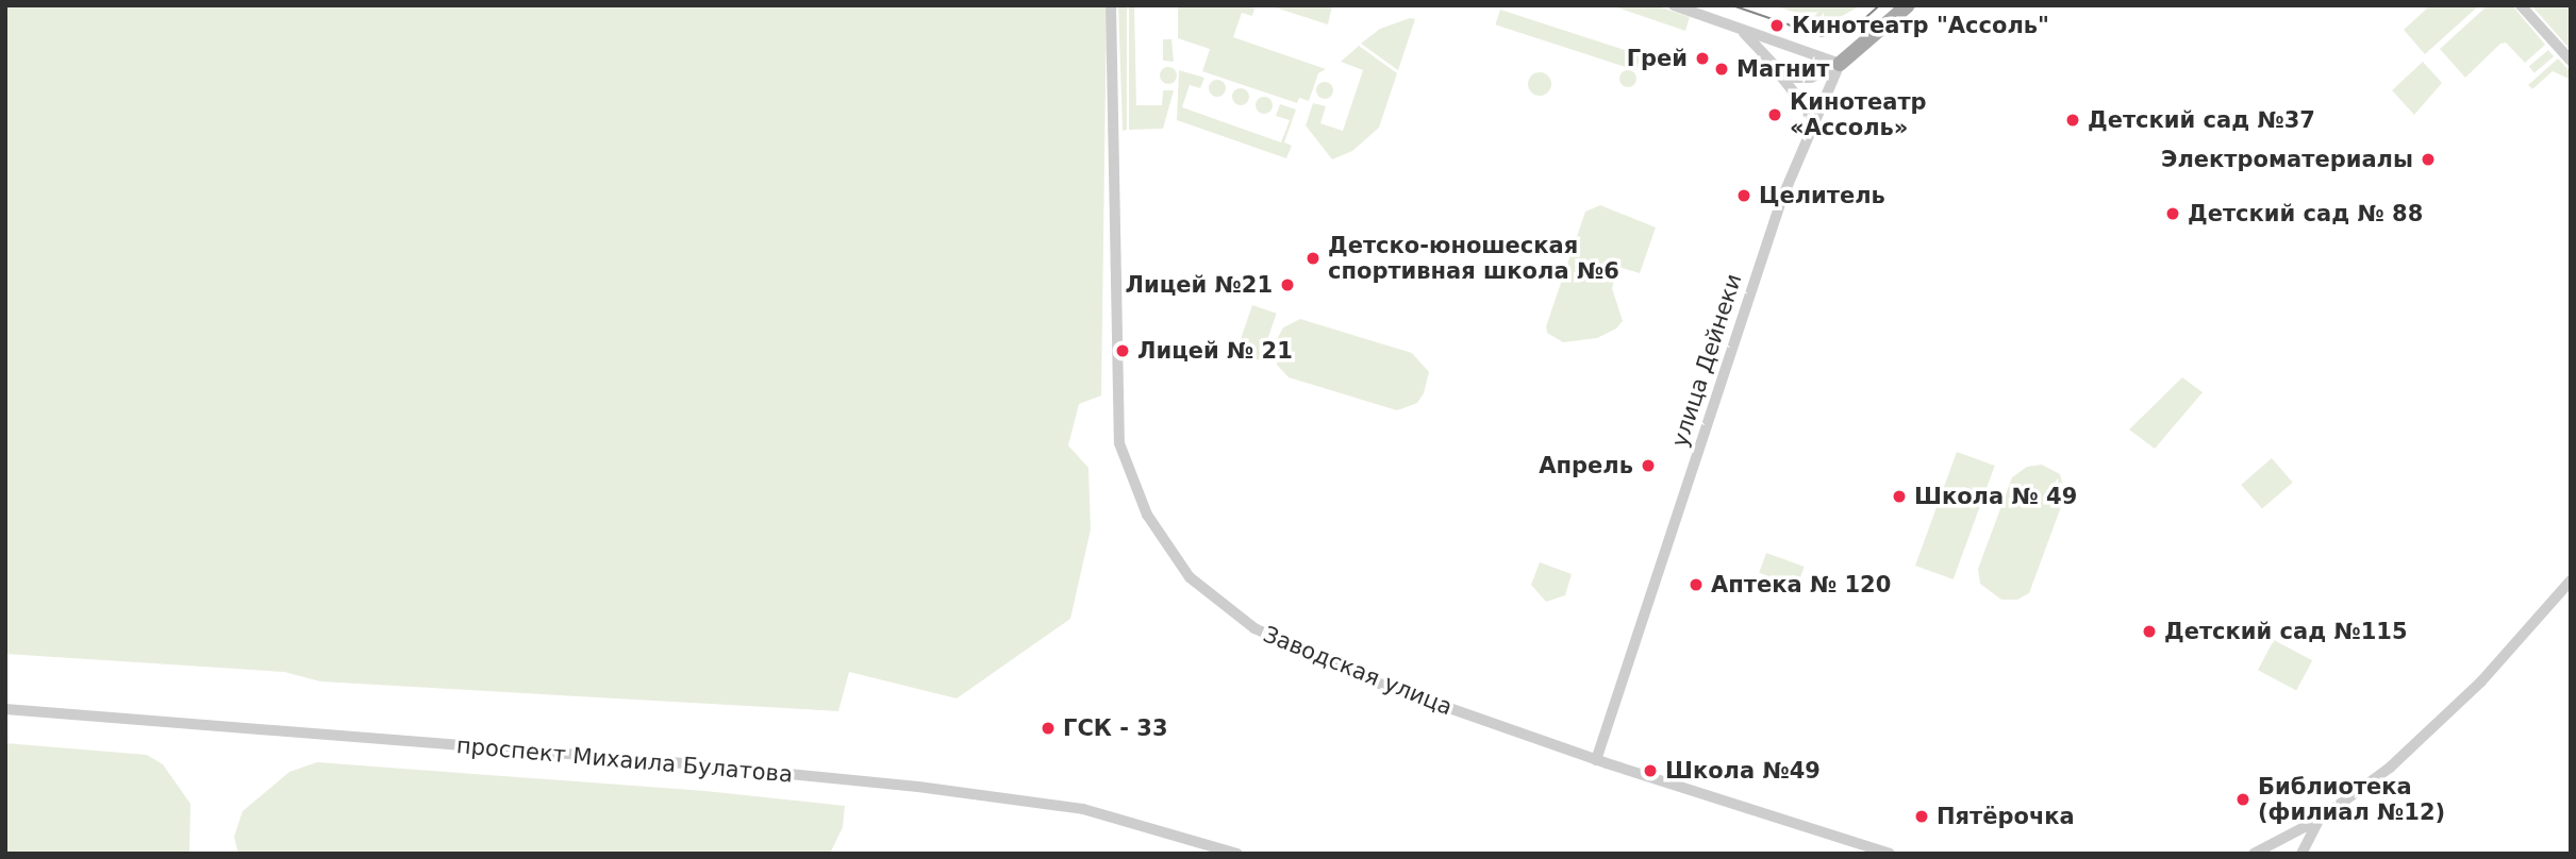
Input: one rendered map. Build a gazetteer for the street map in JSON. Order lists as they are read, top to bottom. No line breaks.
{"streets":{"main road":["улица Дейнеки"],"street":["Заводская улица","проспект Михаила Булатова"]},"crossings":[["улица Дейнеки","Заводская улица"]],"places":["Кинотеатр \"Ассоль\"","Грей","Магнит","Кинотеатр «Ассоль»","Детский сад №37","Электроматериалы","Целитель","Детский сад № 88","Детско-юношеская спортивная школа №6","Лицей №21","Лицей № 21","Апрель","Школа № 49","Аптека № 120","Детский сад №115","ГСК - 33","Школа №49","Библиотека (филиал №12)","Пятёрочка"]}
